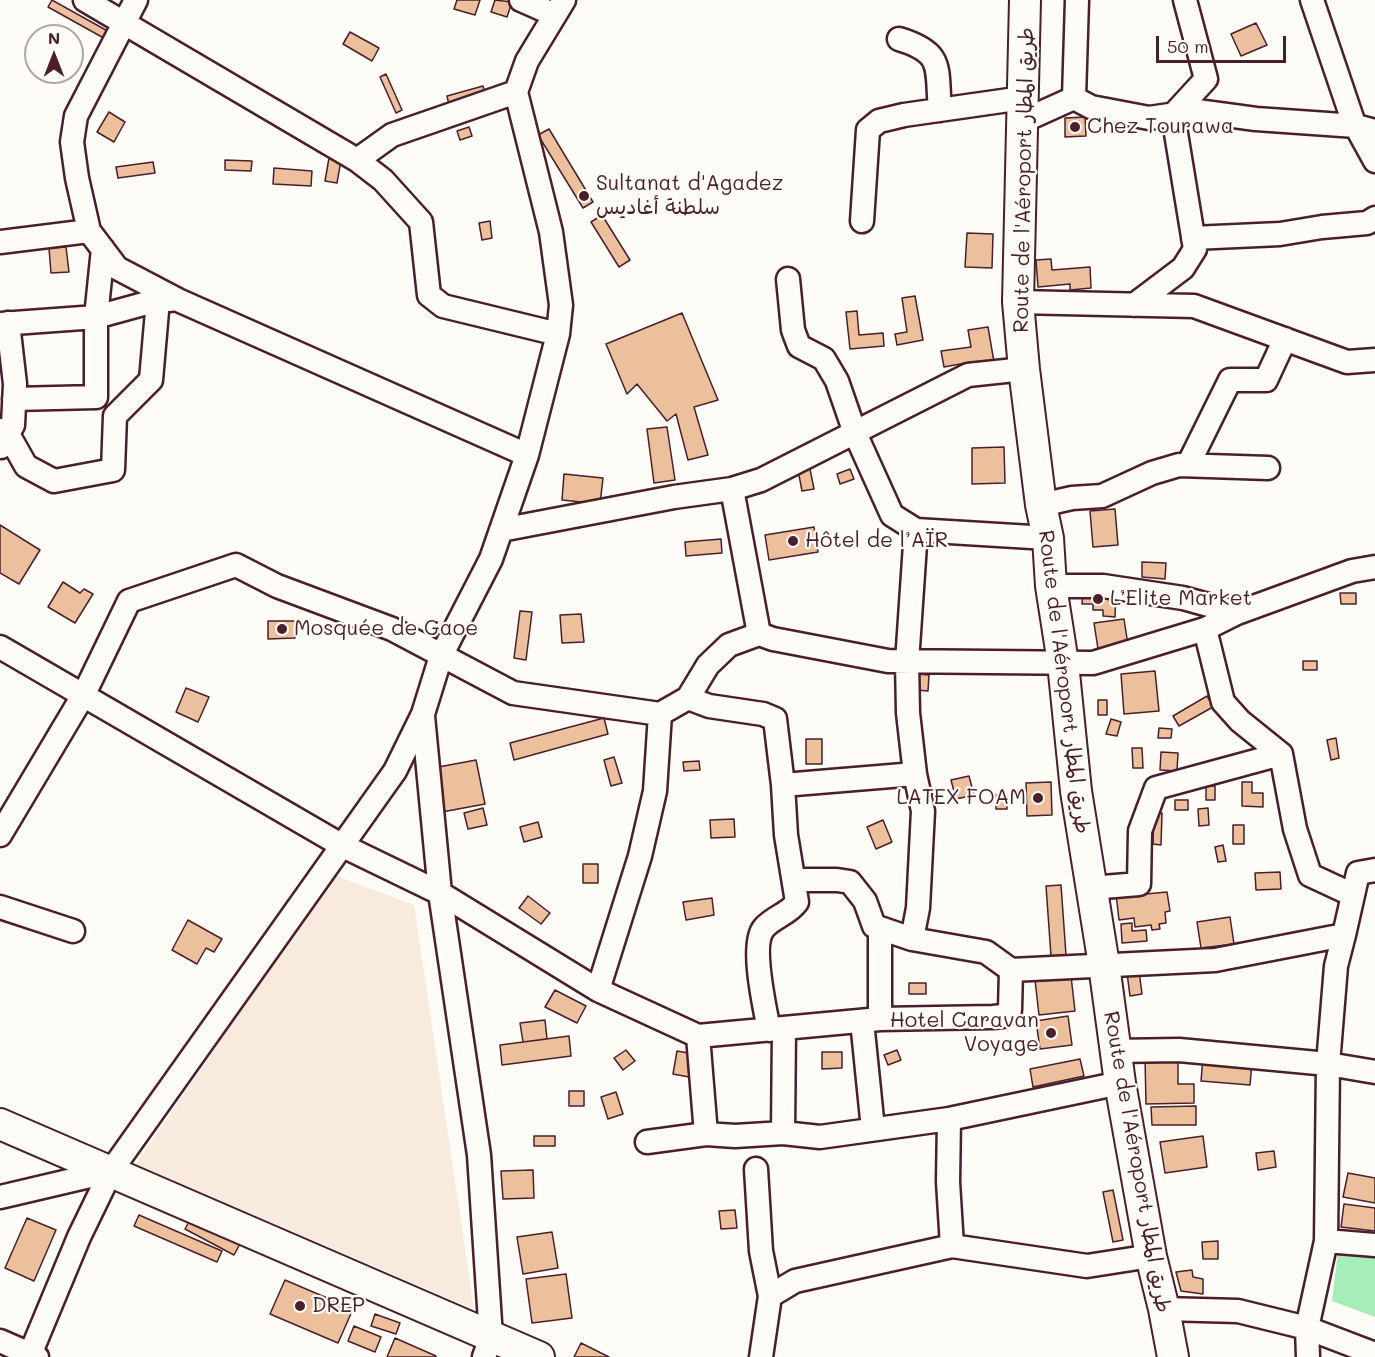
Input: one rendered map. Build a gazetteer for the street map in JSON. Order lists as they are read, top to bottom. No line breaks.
{"streets":{"main road":["Route de l'Aéroport طريق المطار"]},"places":["Chez Tourawa","Sultanat d'Agadez سلطنة أغاديس","Hôtel de l’AÏR","L’Elite Market","Mosquée de Gaoe","LATEX FOAM","Hotel Caravan Voyage","DREP"],"scale_bar":"50 m","north":"top"}
